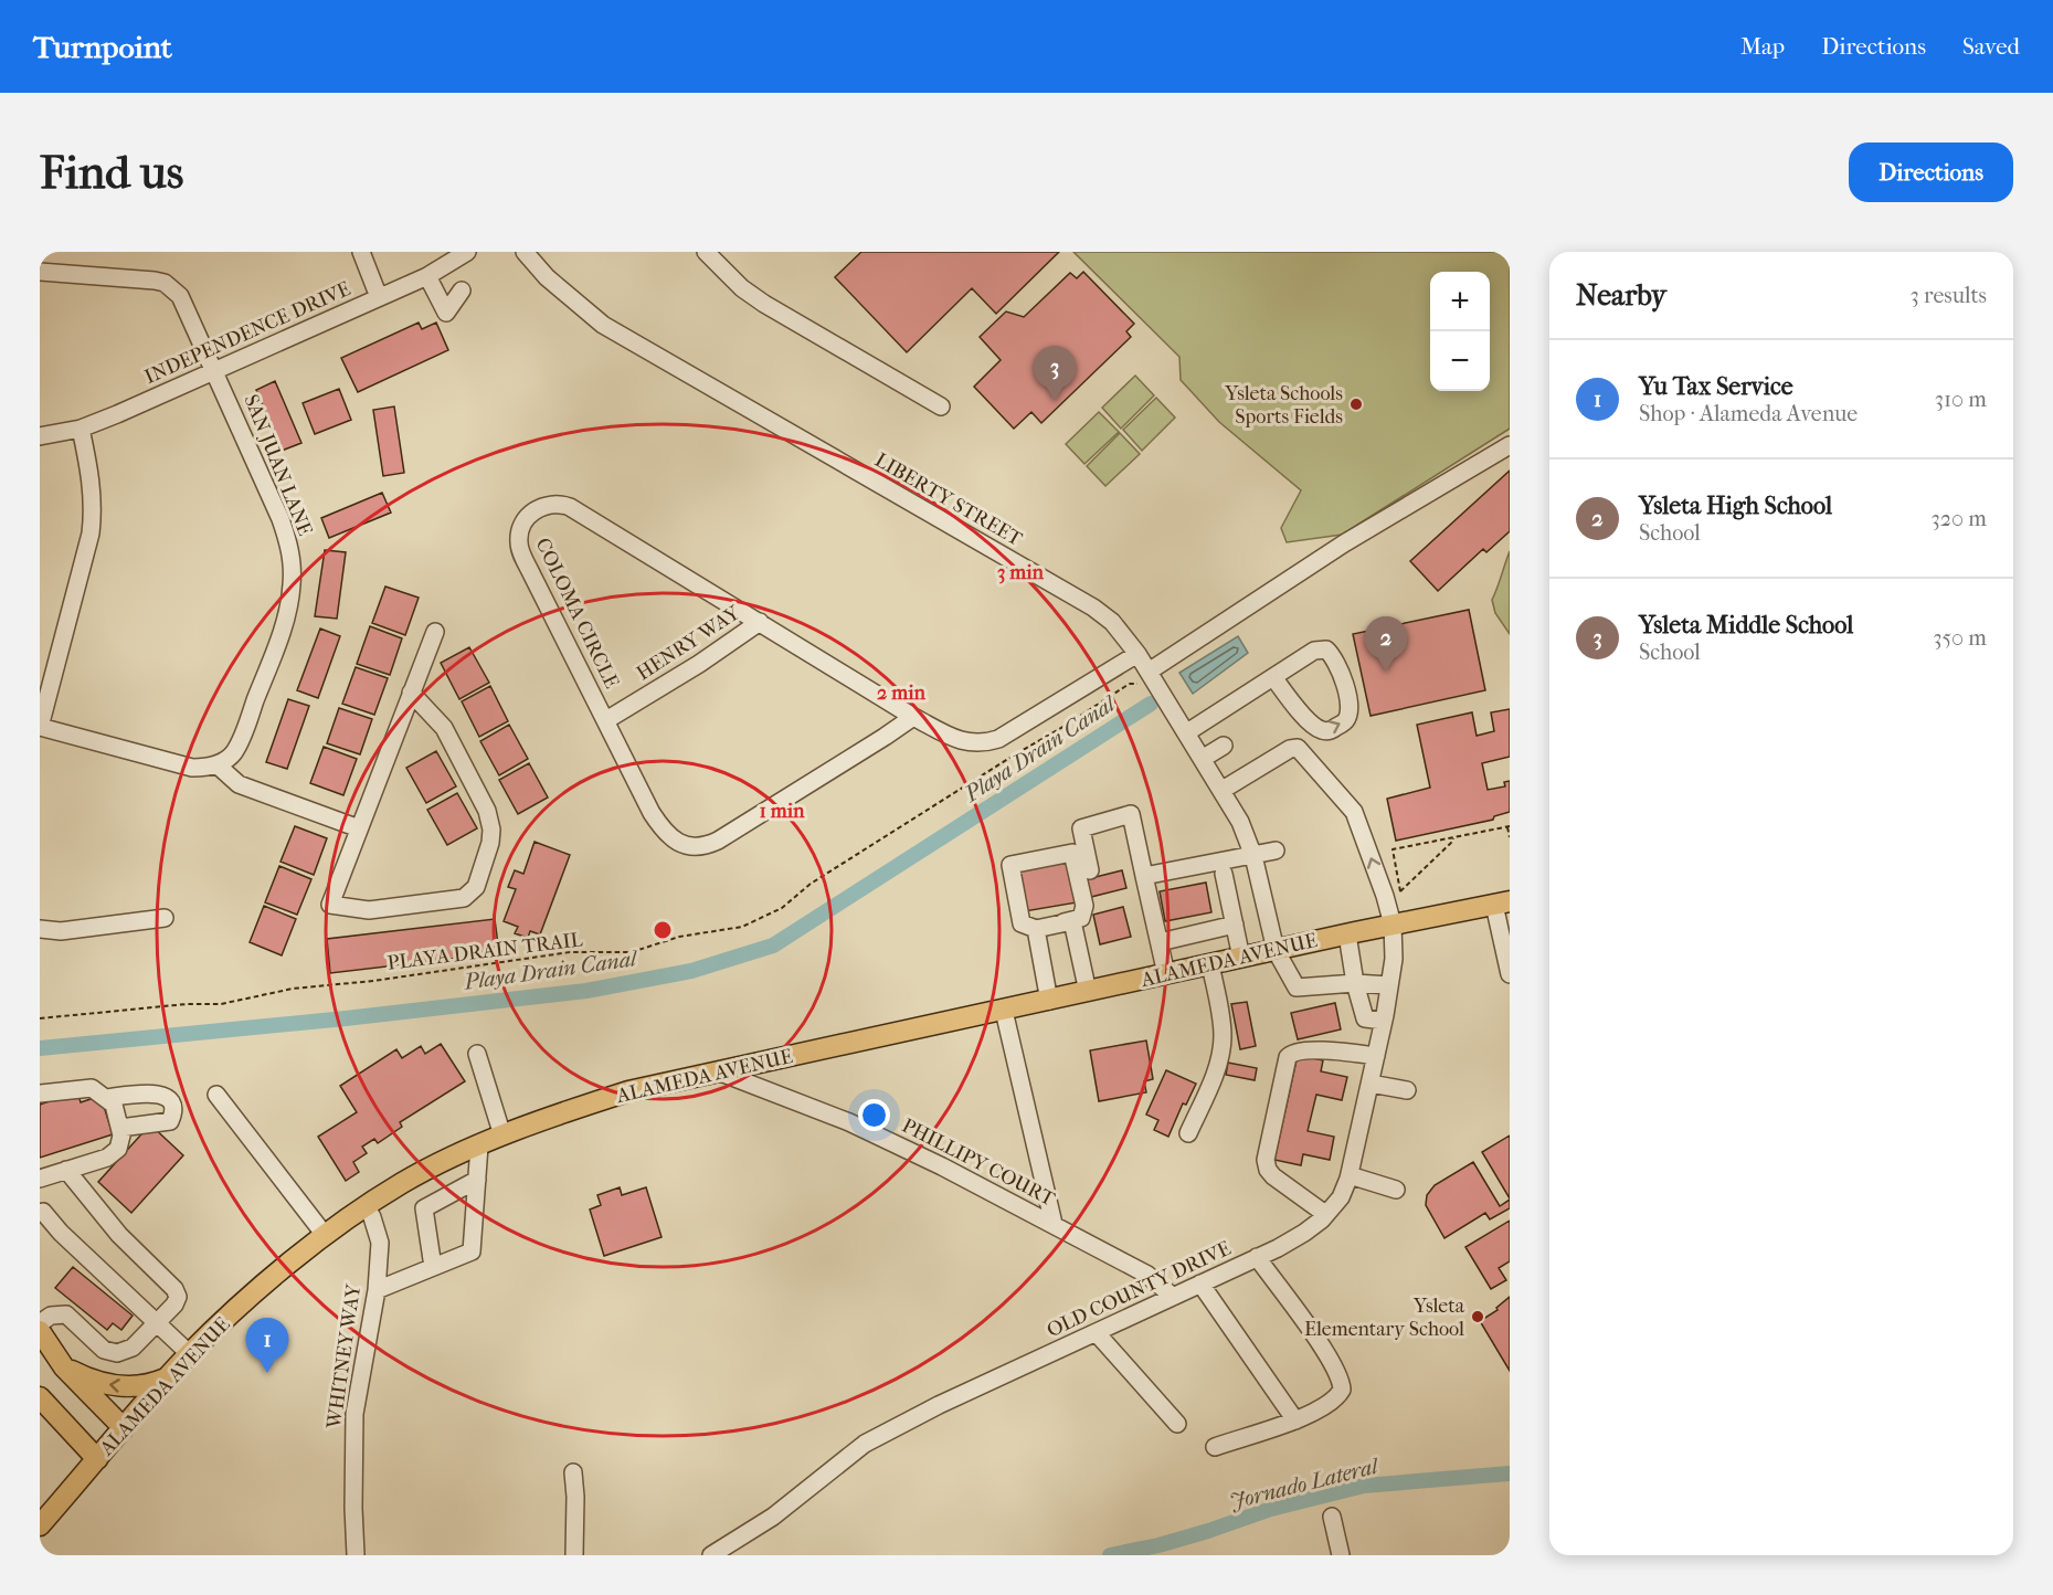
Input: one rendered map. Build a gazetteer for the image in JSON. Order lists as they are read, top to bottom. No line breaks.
{"streets":{"main road":["ALAMEDA AVENUE"],"street":["INDEPENDENCE DRIVE","SAN JUAN LANE","LIBERTY STREET","COLOMA CIRCLE","HENRY WAY","PHILLIPY COURT","OLD COUNTY DRIVE","WHITNEY WAY"],"path":["PLAYA DRAIN TRAIL"]},"crossings":[["INDEPENDENCE DRIVE","SAN JUAN LANE"],["LIBERTY STREET","COLOMA CIRCLE"],["LIBERTY STREET","PLAYA DRAIN TRAIL"],["LIBERTY STREET","ALAMEDA AVENUE"],["LIBERTY STREET","OLD COUNTY DRIVE"],["COLOMA CIRCLE","HENRY WAY"],["ALAMEDA AVENUE","PHILLIPY COURT"],["ALAMEDA AVENUE","OLD COUNTY DRIVE"],["ALAMEDA AVENUE","WHITNEY WAY"],["PHILLIPY COURT","OLD COUNTY DRIVE"]],"water":["Playa Drain Canal","Jornado Lateral"],"places":["Ysleta Schools Sports Fields","Ysleta Elementary School"],"page":{"header":"Turnpoint","nav":["Map","Directions","Saved"],"buttons":"Directions","title":"Find us","heading":["Nearby","3 results"],"map_buttons":["+","−"],"list":[{"mark":"1","name":"Yu Tax Service","note":"Shop · Alameda Avenue","value":"310 m"},{"mark":"2","name":"Ysleta High School","note":"School","value":"320 m"},{"mark":"3","name":"Ysleta Middle School","note":"School","value":"350 m"}],"pins":["3","2","1"]},"rings":["3 min","2 min","1 min"]}
